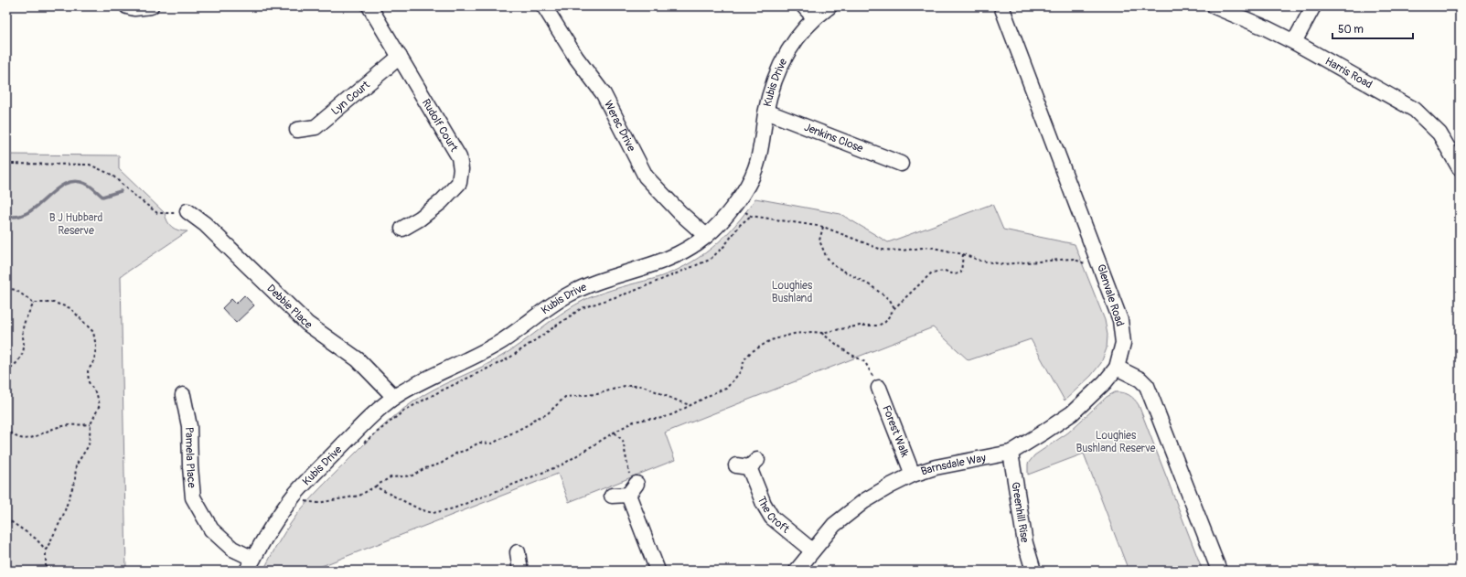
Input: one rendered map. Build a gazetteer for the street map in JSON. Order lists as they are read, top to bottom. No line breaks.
{"streets":{"street":["Harris Road","Kubis Drive","Lyn Court","Rudolf Court","Werac Drive","Jenkins Close","Glenvale Road","Debbie Place","Forest Walk","Pamela Place","Barnsdale Way","Greenhill Rise","The Croft"]},"crossings":[["Kubis Drive","Werac Drive"],["Kubis Drive","Jenkins Close"],["Kubis Drive","Debbie Place"],["Kubis Drive","Pamela Place"],["Lyn Court","Rudolf Court"],["Glenvale Road","Barnsdale Way"],["Forest Walk","Barnsdale Way"],["Barnsdale Way","Greenhill Rise"],["Barnsdale Way","The Croft"]],"parks":["B J Hubbard Reserve","Loughies Bushland","Loughies Bushland Reserve"],"scale_bar":"50 m"}
